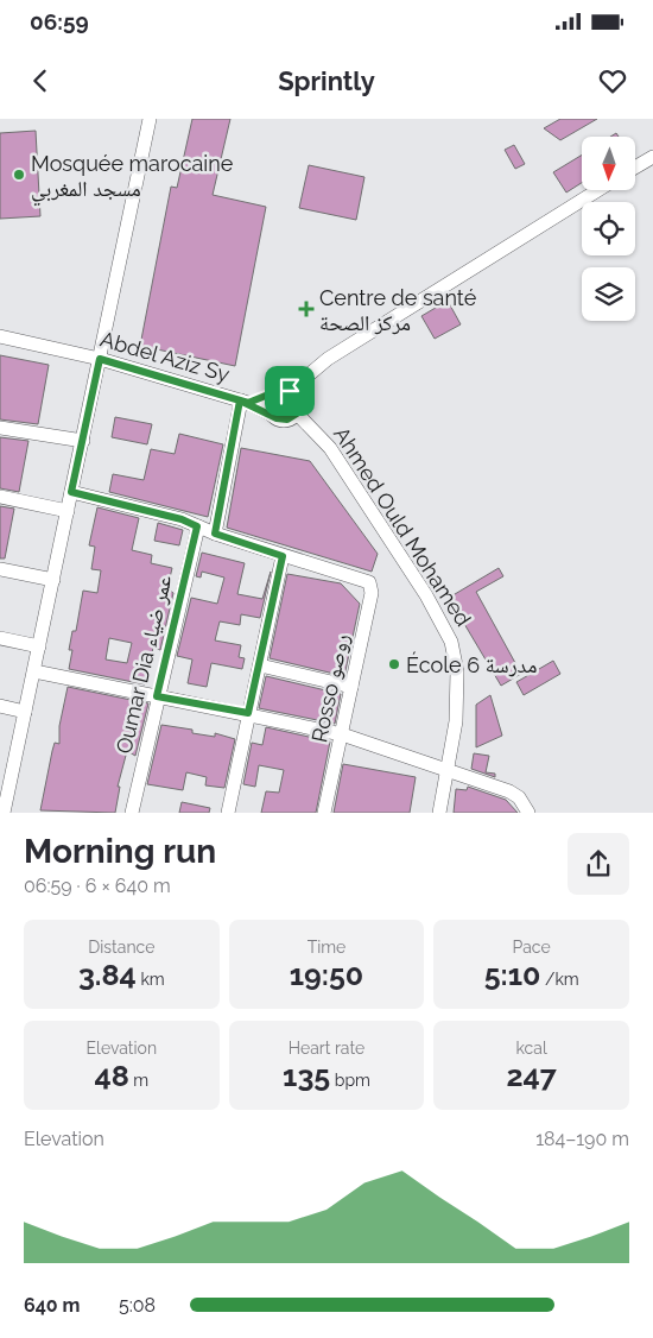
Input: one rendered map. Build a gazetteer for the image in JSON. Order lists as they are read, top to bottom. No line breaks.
{"streets":{"street":["Abdel Aziz Sy","Ahmed Ould Mohamed","Oumar Dia عمر ضياء","Rosso روصو"]},"crossings":[["Abdel Aziz Sy","Ahmed Ould Mohamed"]],"places":{"other":["Mosquée marocaine مسجد المغربي","École 6 مدرسة"],"health":["Centre de santé مركز الصحة"]},"north":"bottom","page":{"status":"06:59","header":"Sprintly","heading":["Morning run","06:59 · 6 × 640 m"],"stats":[["Distance","3.84 km"],["Time","19:50"],["Pace","5:10 /km"],["Elevation","48 m"],["Heart rate","135 bpm"],["kcal","247"]],"chart":["Elevation","184–190 m"],"list":[{"name":"640 m","note":"5:08"}]}}
